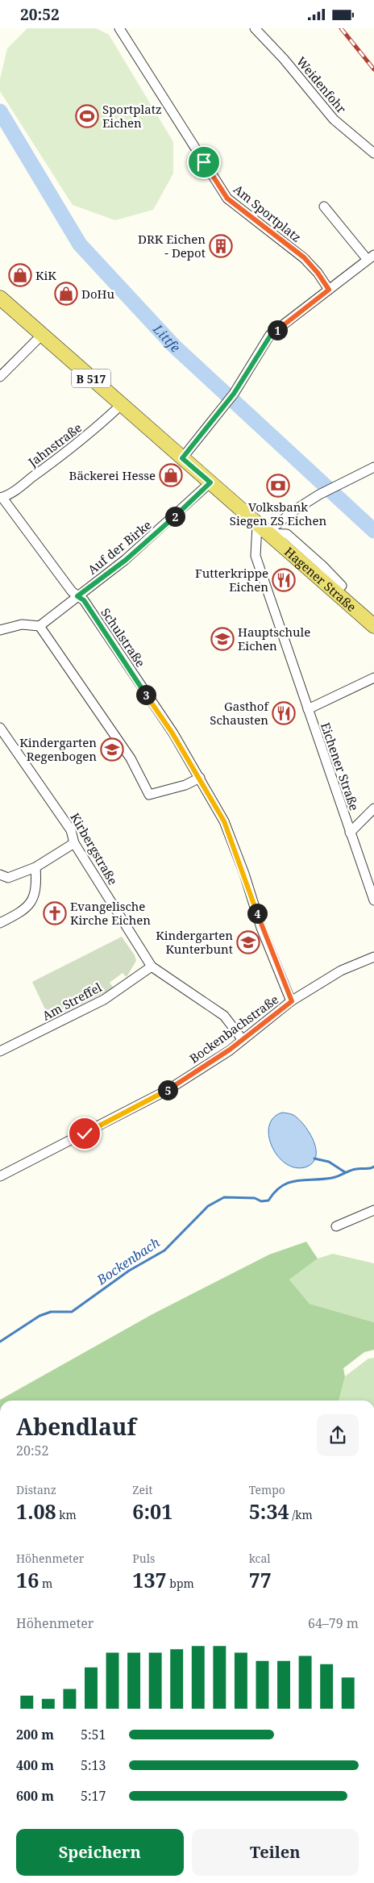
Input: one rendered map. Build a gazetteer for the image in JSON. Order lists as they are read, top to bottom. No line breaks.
{"streets":{"main road":["B 517","Hagener Straße"],"street":["Weidenfohr","Am Sportplatz","Jahnstraße","Auf der Birke","Schulstraße","Eichener Straße","Kirbergstraße","Am Streffel","Bockenbachstraße"]},"crossings":[["Jahnstraße","Hagener Straße"],["Jahnstraße","Schulstraße"],["Auf der Birke","Hagener Straße"],["Auf der Birke","Schulstraße"],["Hagener Straße","Eichener Straße"],["Schulstraße","Bockenbachstraße"],["Kirbergstraße","Am Streffel"],["Kirbergstraße","Bockenbachstraße"]],"water":["Littfe","Bockenbach"],"places":{"sports":["Sportplatz Eichen"],"building":["DRK Eichen - Depot"],"shop":["KiK","DoHu","Bäckerei Hesse"],"bank":["Volksbank Siegen ZS Eichen"],"restaurant":["Futterkrippe Eichen","Gasthof Schausten"],"school or university":["Hauptschule Eichen","Kindergarten Regenbogen","Kindergarten Kunterbunt"],"church":["Evangelische Kirche Eichen"]},"page":{"status":"20:52","pins":["1","2","3","4","5"],"heading":["Abendlauf","20:52"],"stats":[["Distanz","1.08 km"],["Zeit","6:01"],["Tempo","5:34 /km"],["Höhenmeter","16 m"],["Puls","137 bpm"],["kcal","77"]],"chart":["Höhenmeter","64–79 m"],"list":[{"name":"200 m","note":"5:51"},{"name":"400 m","note":"5:13"},{"name":"600 m","note":"5:17"}],"buttons":["Speichern","Teilen"]}}
